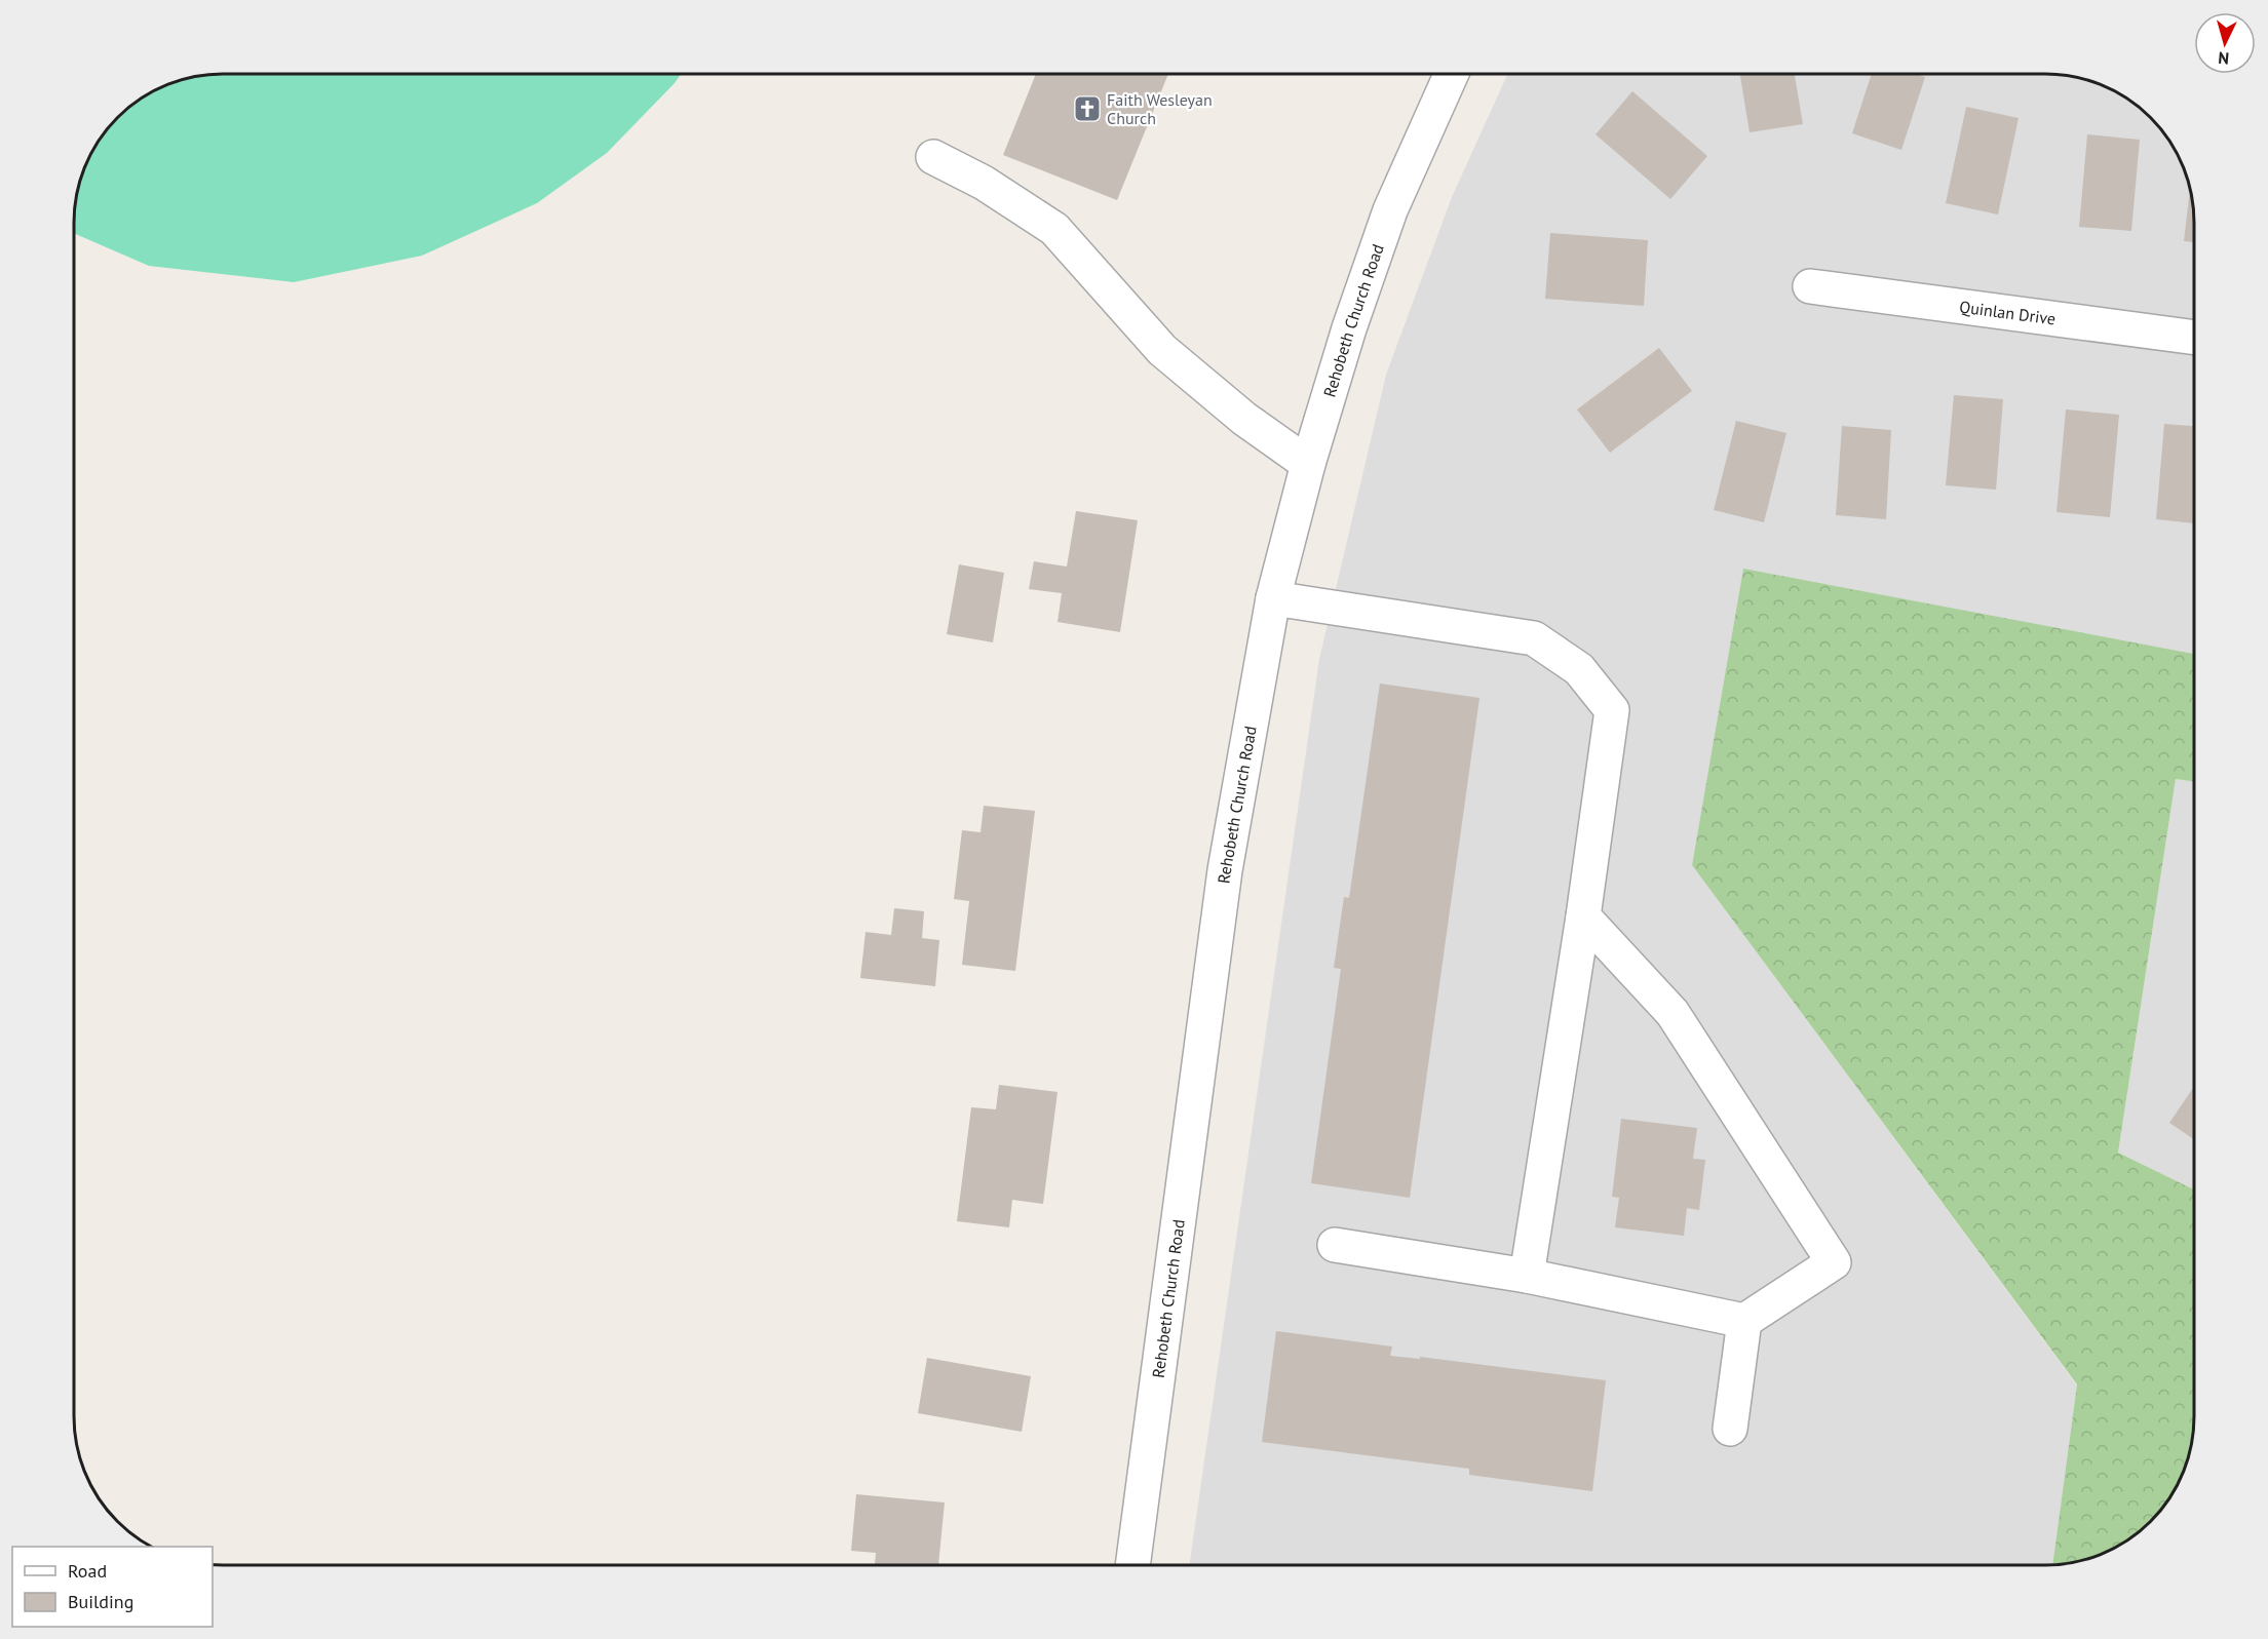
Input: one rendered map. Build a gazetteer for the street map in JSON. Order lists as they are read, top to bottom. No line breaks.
{"streets":{"street":["Quinlan Drive","Rehobeth Church Road"]},"places":{"church":["Faith Wesleyan Church"]},"legend":["Road","Building"],"north":"bottom"}
